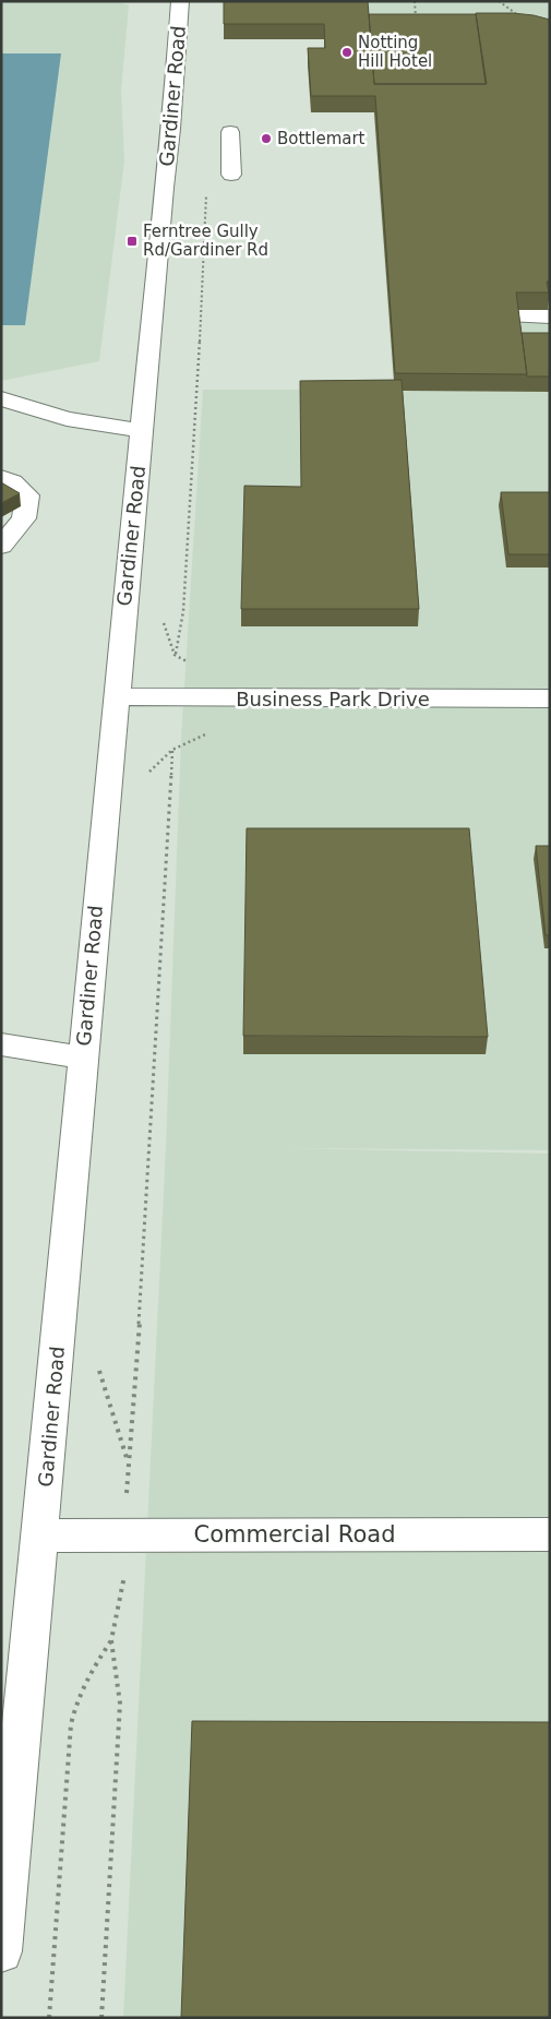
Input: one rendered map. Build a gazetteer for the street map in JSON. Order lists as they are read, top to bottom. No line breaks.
{"streets":{"street":["Gardiner Road","Business Park Drive","Commercial Road"]},"crossings":[["Gardiner Road","Business Park Drive"],["Gardiner Road","Commercial Road"]],"places":{"other":["Notting Hill Hotel","Bottlemart"],"transit":["Ferntree Gully Rd/Gardiner Rd"]}}
